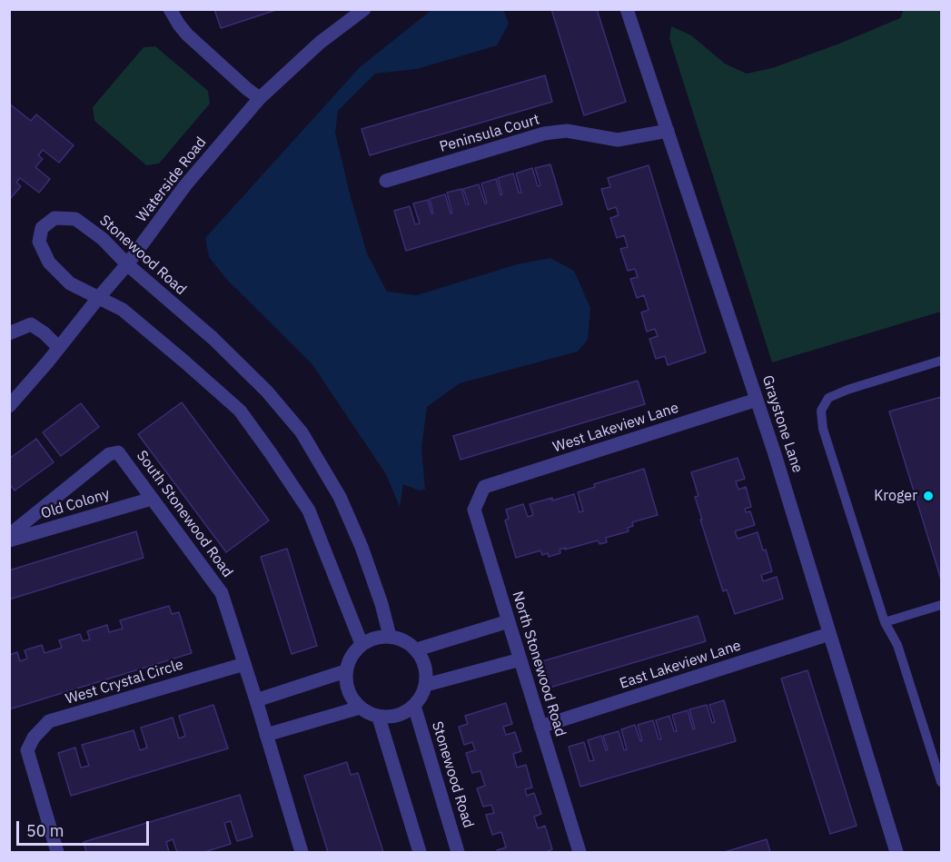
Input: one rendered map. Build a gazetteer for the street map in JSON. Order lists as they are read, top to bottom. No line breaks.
{"streets":{"street":["Peninsula Court","Waterside Road","Stonewood Road","Graystone Lane","West Lakeview Lane","Old Colony","South Stonewood Road","North Stonewood Road","East Lakeview Lane","West Crystal Circle"]},"crossings":[["Peninsula Court","Graystone Lane"],["Waterside Road","Stonewood Road"],["Graystone Lane","West Lakeview Lane"],["Graystone Lane","East Lakeview Lane"],["West Lakeview Lane","North Stonewood Road"],["Old Colony","South Stonewood Road"],["South Stonewood Road","West Crystal Circle"],["North Stonewood Road","East Lakeview Lane"]],"places":["Kroger"],"scale_bar":"50 m"}
